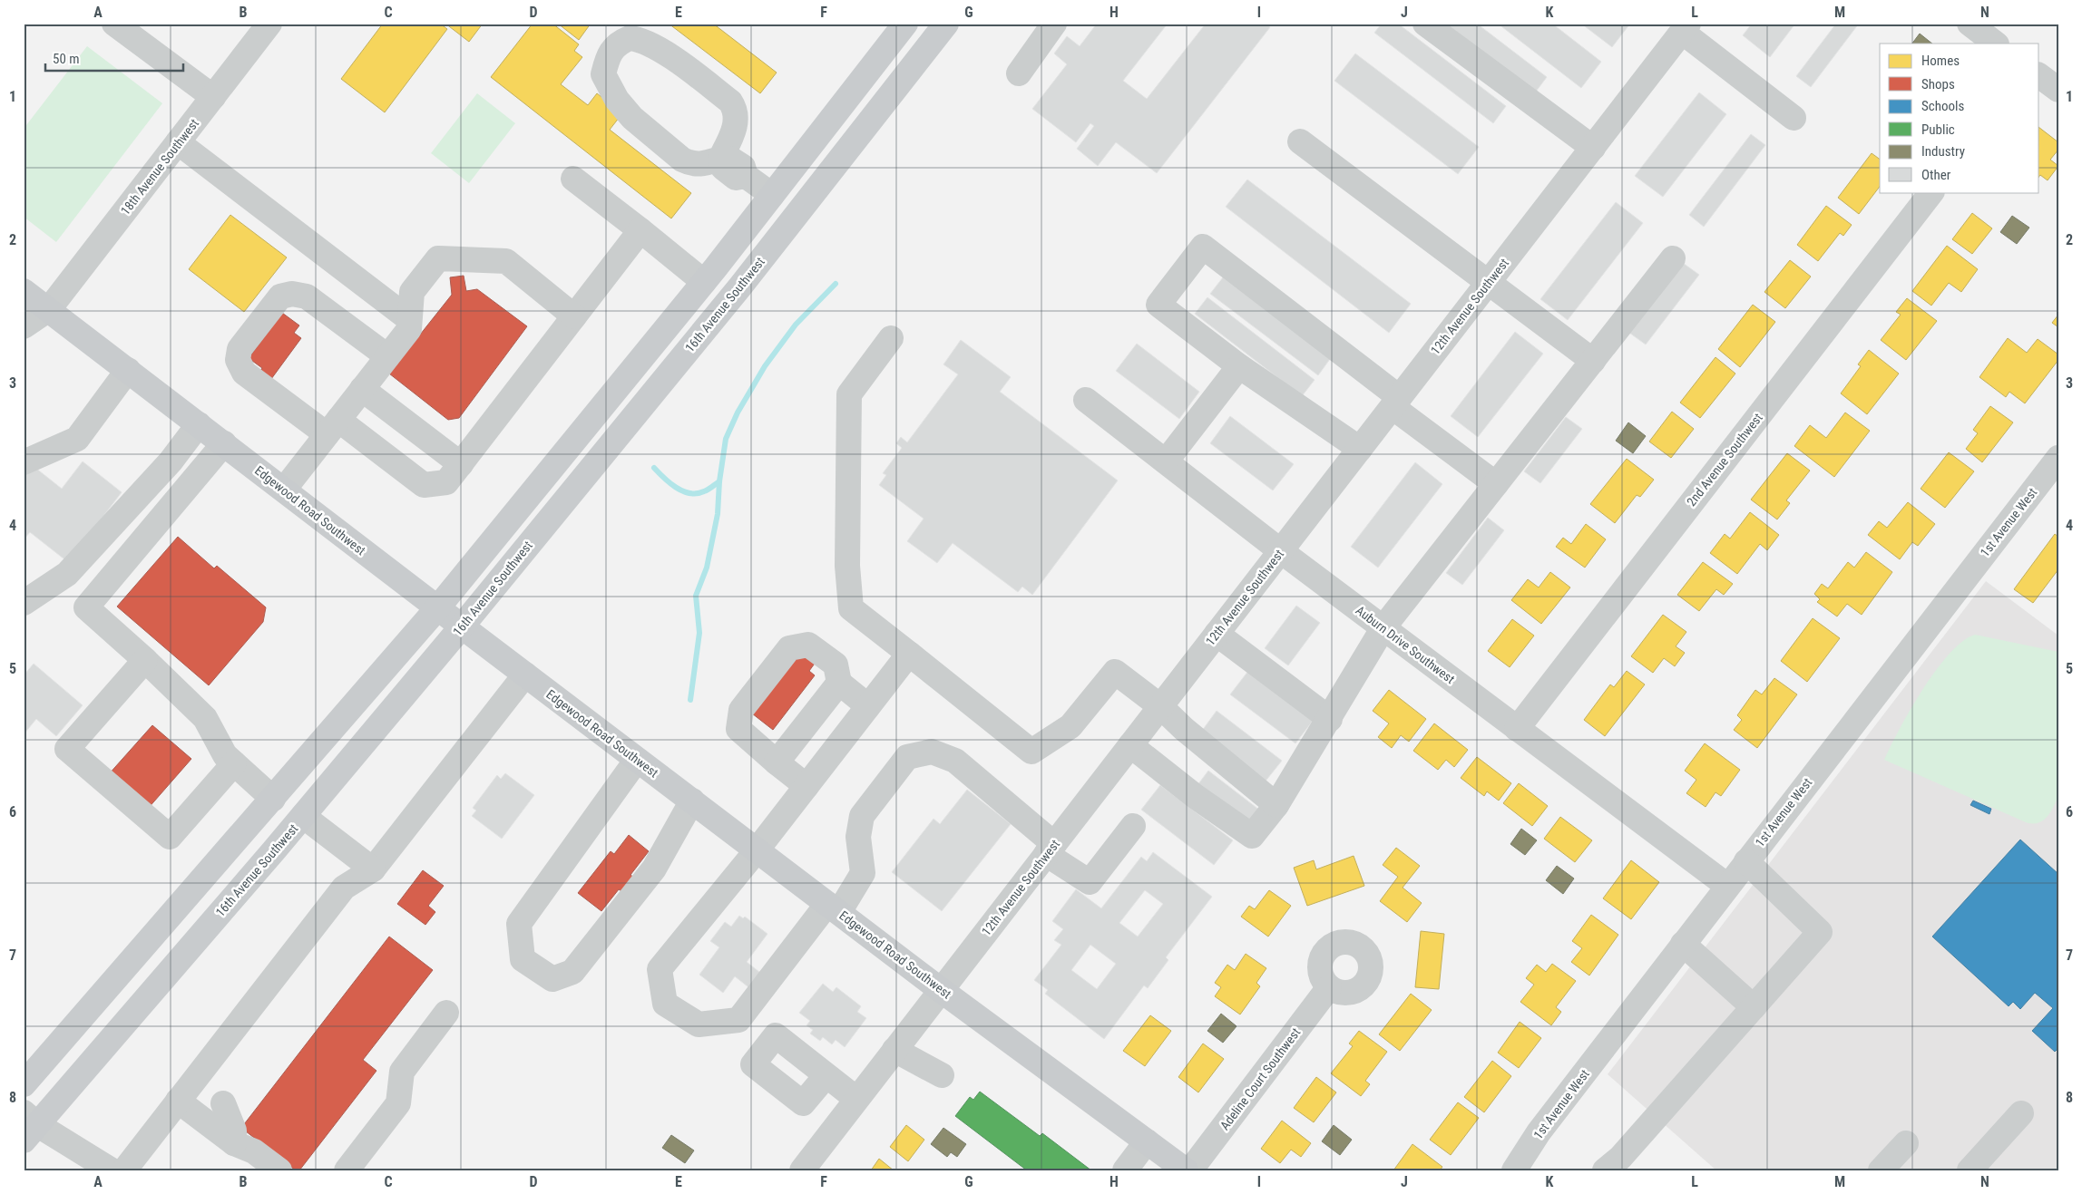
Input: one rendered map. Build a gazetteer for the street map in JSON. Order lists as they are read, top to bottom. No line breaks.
{"streets":{"main road":["16th Avenue Southwest","Edgewood Road Southwest"],"street":["18th Avenue Southwest","12th Avenue Southwest","2nd Avenue Southwest","1st Avenue West","Auburn Drive Southwest","Adeline Court Southwest"]},"crossings":[["18th Avenue Southwest","Edgewood Road Southwest"],["16th Avenue Southwest","Edgewood Road Southwest"],["12th Avenue Southwest","Edgewood Road Southwest"],["12th Avenue Southwest","Auburn Drive Southwest"],["2nd Avenue Southwest","Auburn Drive Southwest"],["1st Avenue West","Auburn Drive Southwest"]],"legend":["Homes","Shops","Schools","Public","Industry","Other"],"scale_bar":"50 m","grid":{"columns":["A","B","C","D","E","F","G","H","I","J","K","L","M","N"],"rows":["1","2","3","4","5","6","7","8"]}}
